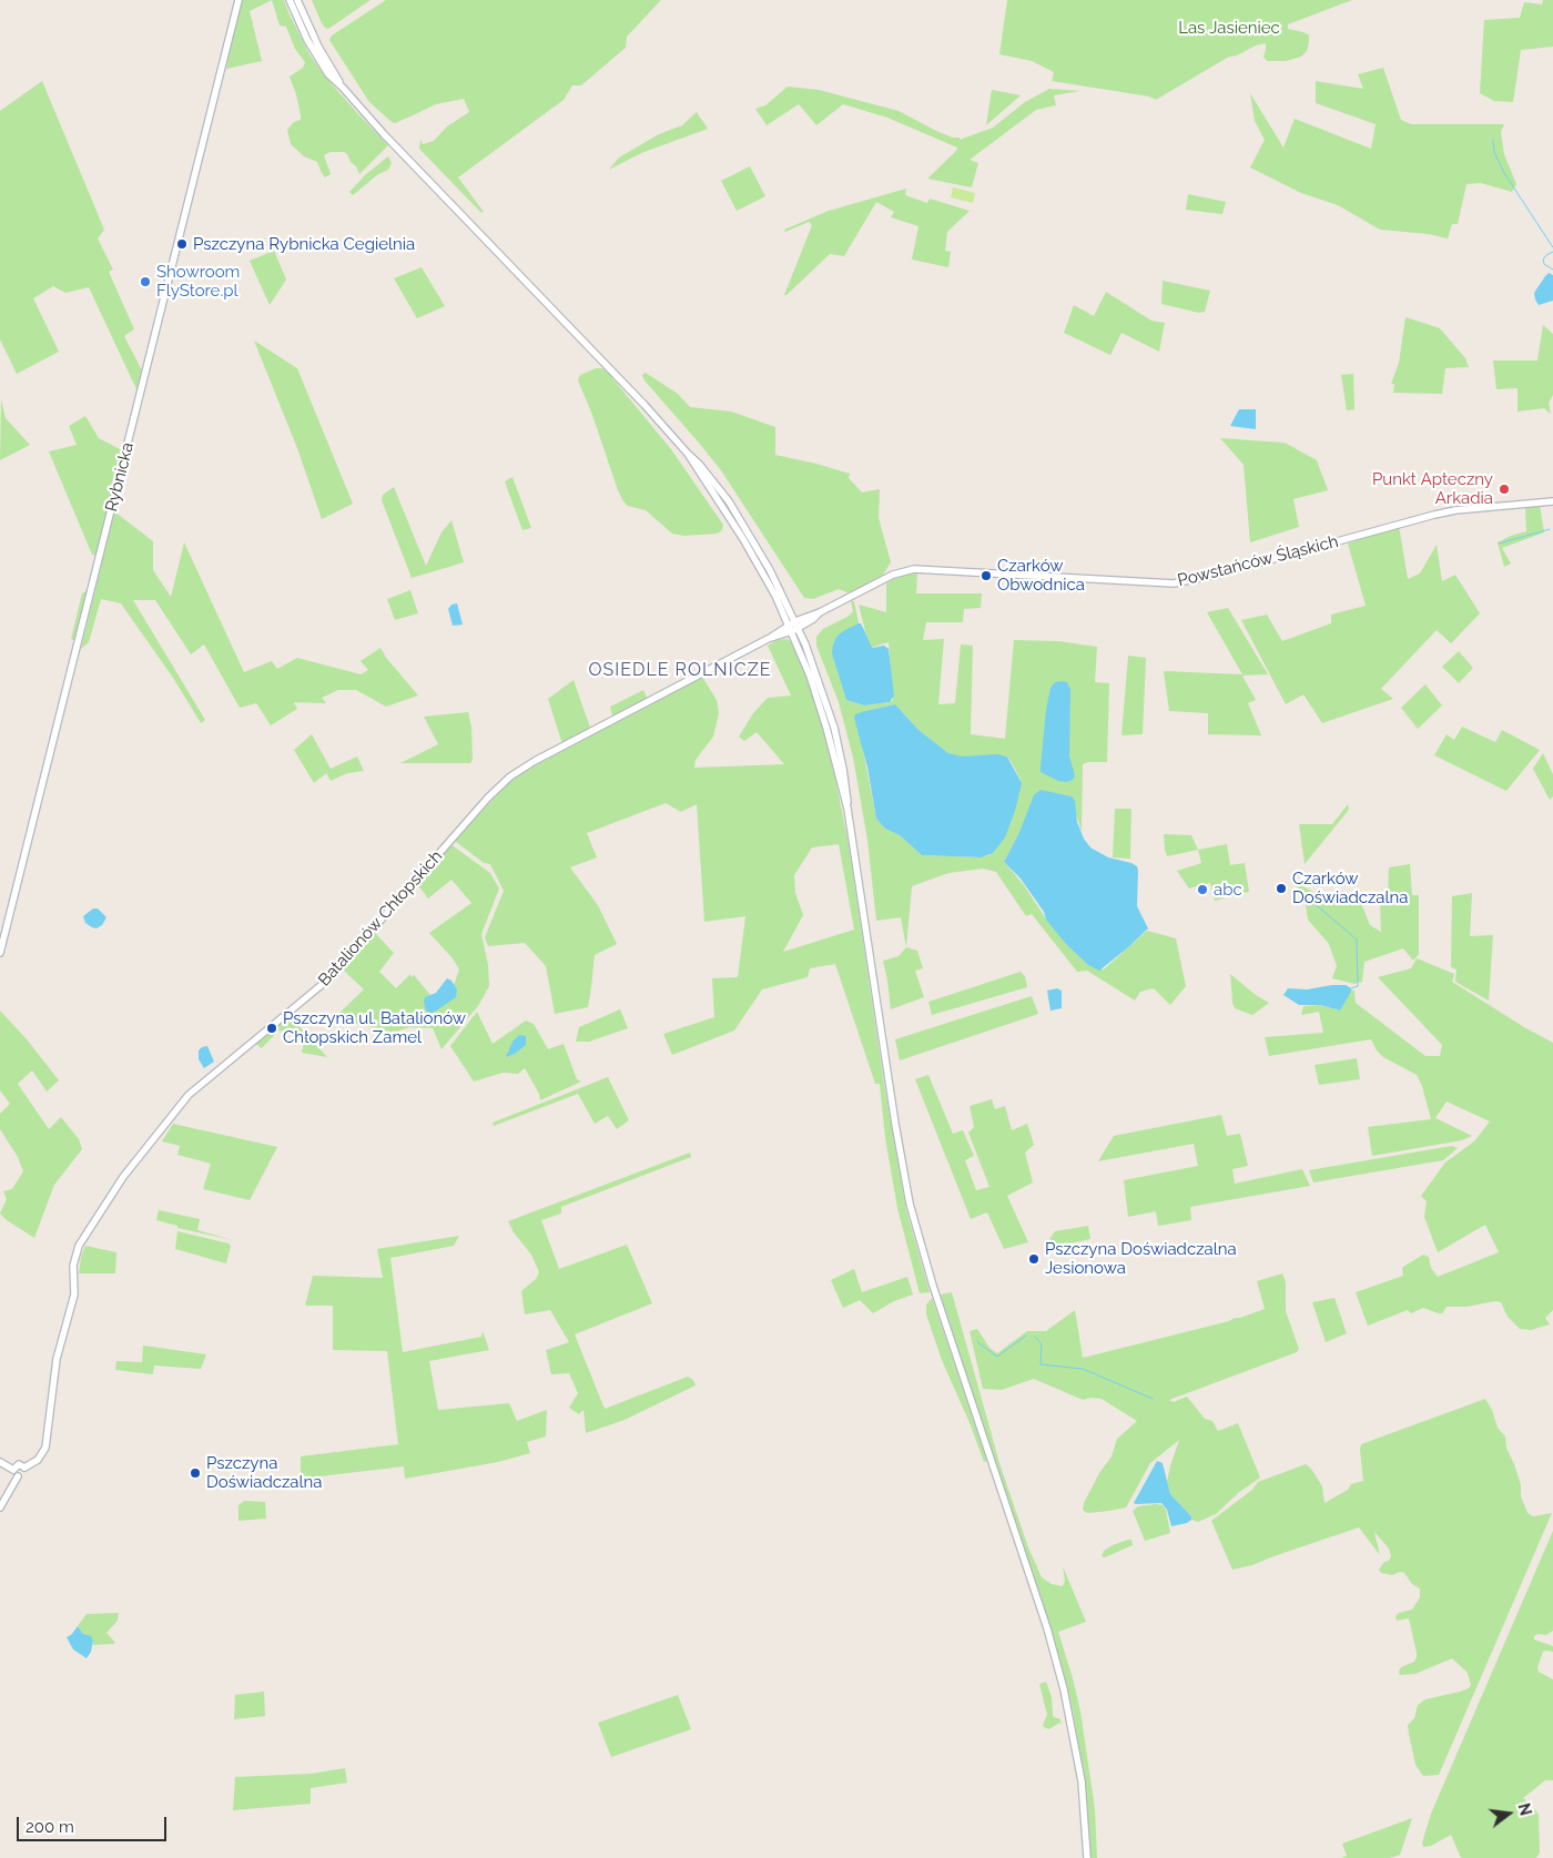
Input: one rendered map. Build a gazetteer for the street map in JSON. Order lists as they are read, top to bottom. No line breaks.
{"streets":{"main road":["Rybnicka","Powstańców Śląskich","Batalionów Chłopskich"]},"crossings":[["Powstańców Śląskich","Batalionów Chłopskich"]],"districts":["OSIEDLE ROLNICZE"],"parks":["Las Jasieniec"],"places":["Pszczyna Rybnicka Cegielnia","Showroom FlyStore.pl","Punkt Apteczny Arkadia","Czarków Obwodnica","Czarków Doświadczalna","abc","Pszczyna ul. Batalionów Chłopskich Zamel","Pszczyna Doświadczalna Jesionowa","Pszczyna Doświadczalna"],"scale_bar":"200 m","north":"right"}
